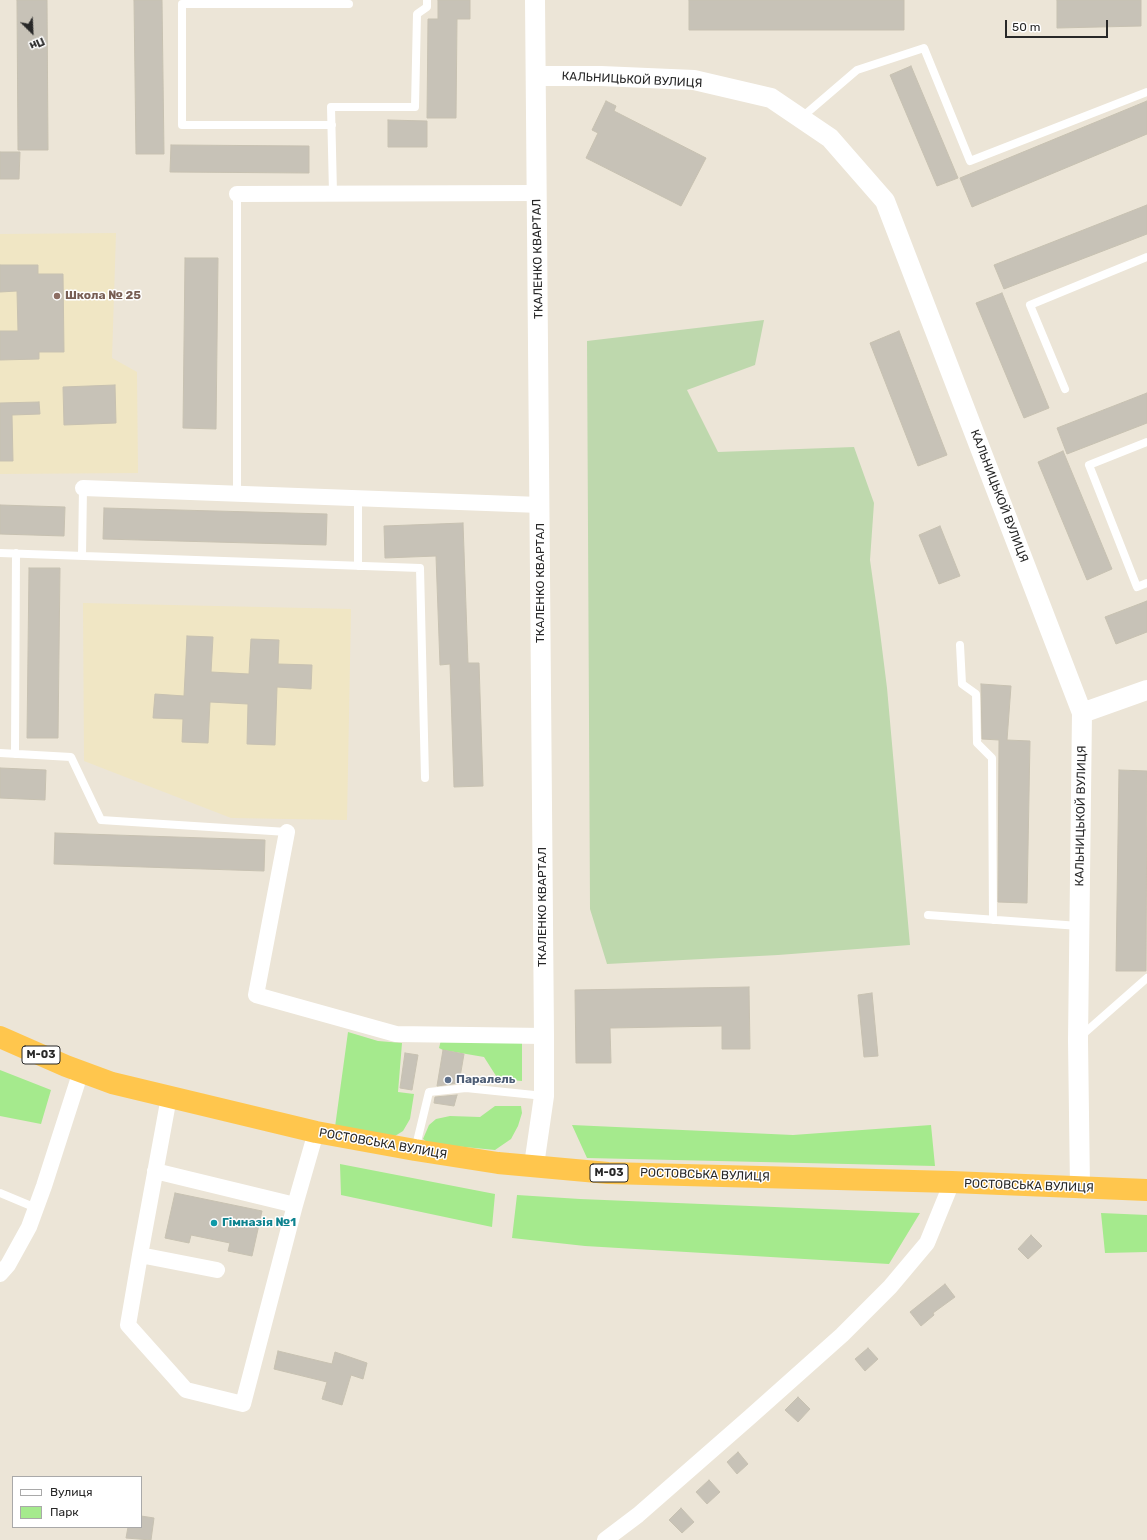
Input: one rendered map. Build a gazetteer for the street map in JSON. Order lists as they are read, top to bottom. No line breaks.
{"streets":{"highway":["М-03","РОСТОВСЬКА ВУЛИЦЯ"],"street":["КАЛЬНИЦЬКОЙ ВУЛИЦЯ","ТКАЛЕНКО КВАРТАЛ"]},"crossings":[["КАЛЬНИЦЬКОЙ ВУЛИЦЯ","ТКАЛЕНКО КВАРТАЛ"],["КАЛЬНИЦЬКОЙ ВУЛИЦЯ","РОСТОВСЬКА ВУЛИЦЯ"],["ТКАЛЕНКО КВАРТАЛ","РОСТОВСЬКА ВУЛИЦЯ"],["М-03","РОСТОВСЬКА ВУЛИЦЯ"]],"places":["Школа № 25","Паралель","Гімназія №1"],"legend":["Вулиця","Парк"],"scale_bar":"50 m","north":"bottom right"}
